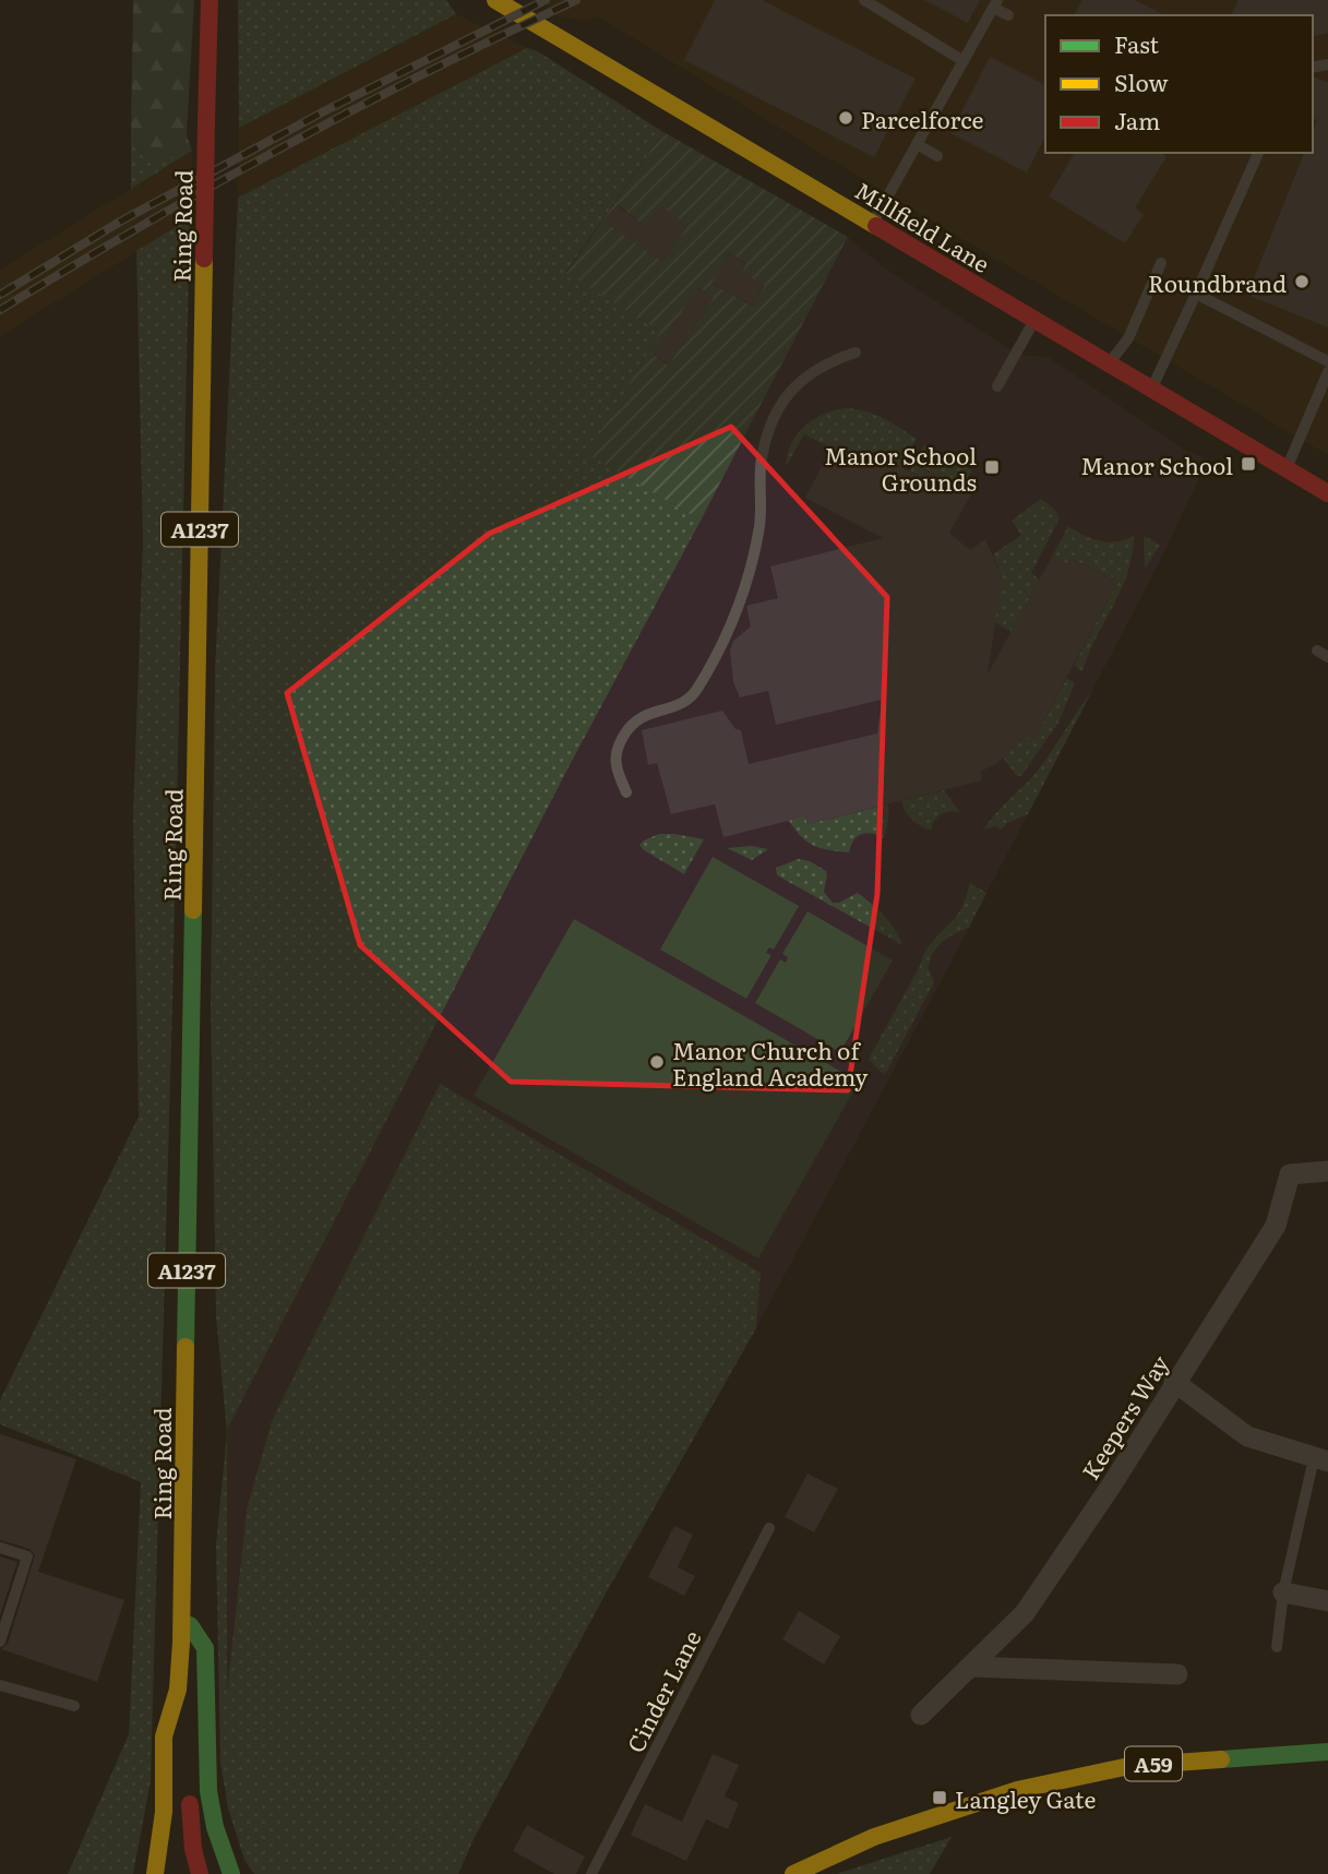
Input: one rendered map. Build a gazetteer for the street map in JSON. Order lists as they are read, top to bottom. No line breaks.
{"streets":{"main road":["Ring Road","Millfield Lane","A1237","A59"],"street":["Keepers Way"],"lane":["Cinder Lane"]},"places":{"other":["Parcelforce","Roundbrand","Manor Church of England Academy"],"transit":["Manor School","Manor School Grounds","Langley Gate"]},"legend":["Fast","Slow","Jam"]}
